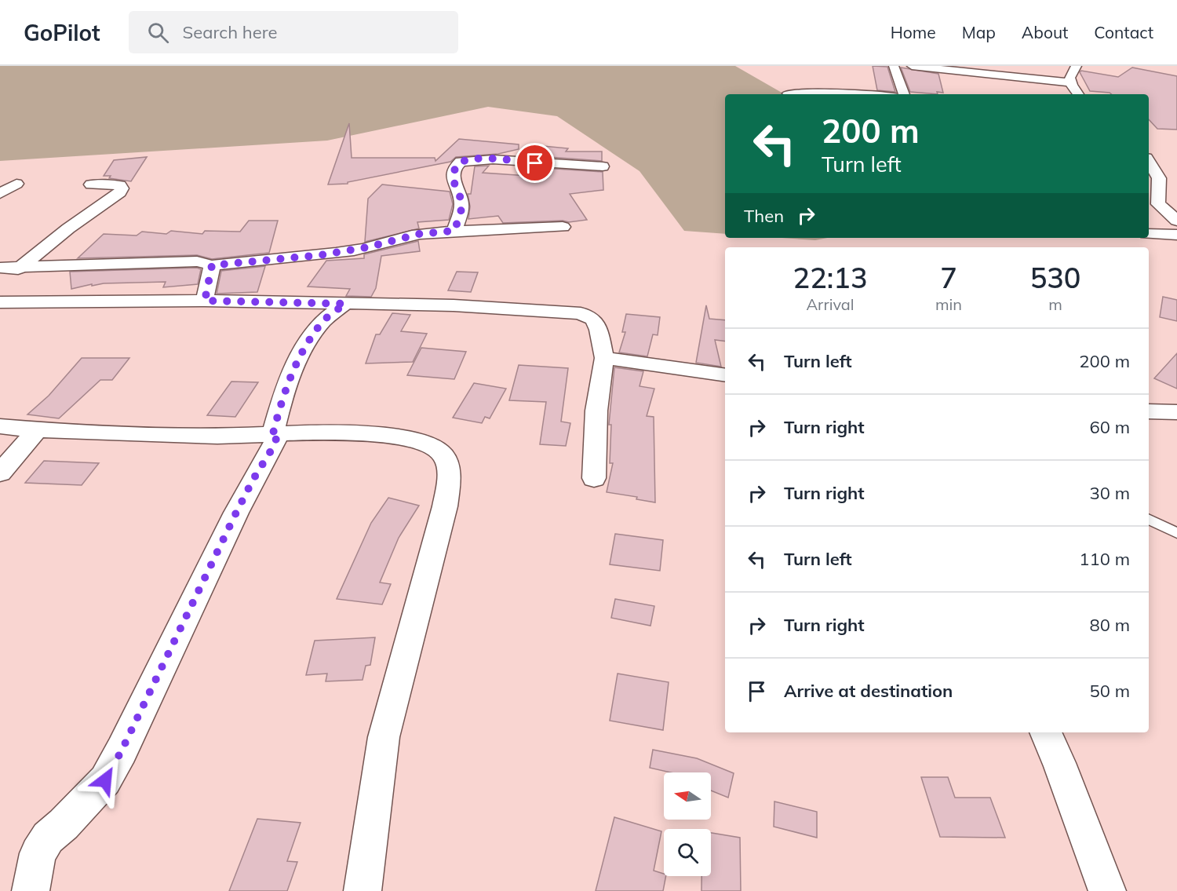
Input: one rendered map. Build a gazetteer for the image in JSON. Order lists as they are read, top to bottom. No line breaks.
{"north":"left","page":{"header":"GoPilot","search":"Search here","nav":["Home","Map","About","Contact"],"turn":["200 m","Turn left"],"then":"Then","eta":["22:13","Arrival","7","min","530","m"],"list":[{"name":"Turn left","value":"200 m"},{"name":"Turn right","value":"60 m"},{"name":"Turn right","value":"30 m"},{"name":"Turn left","value":"110 m"},{"name":"Turn right","value":"80 m"},{"name":"Arrive at destination","value":"50 m"}]}}
